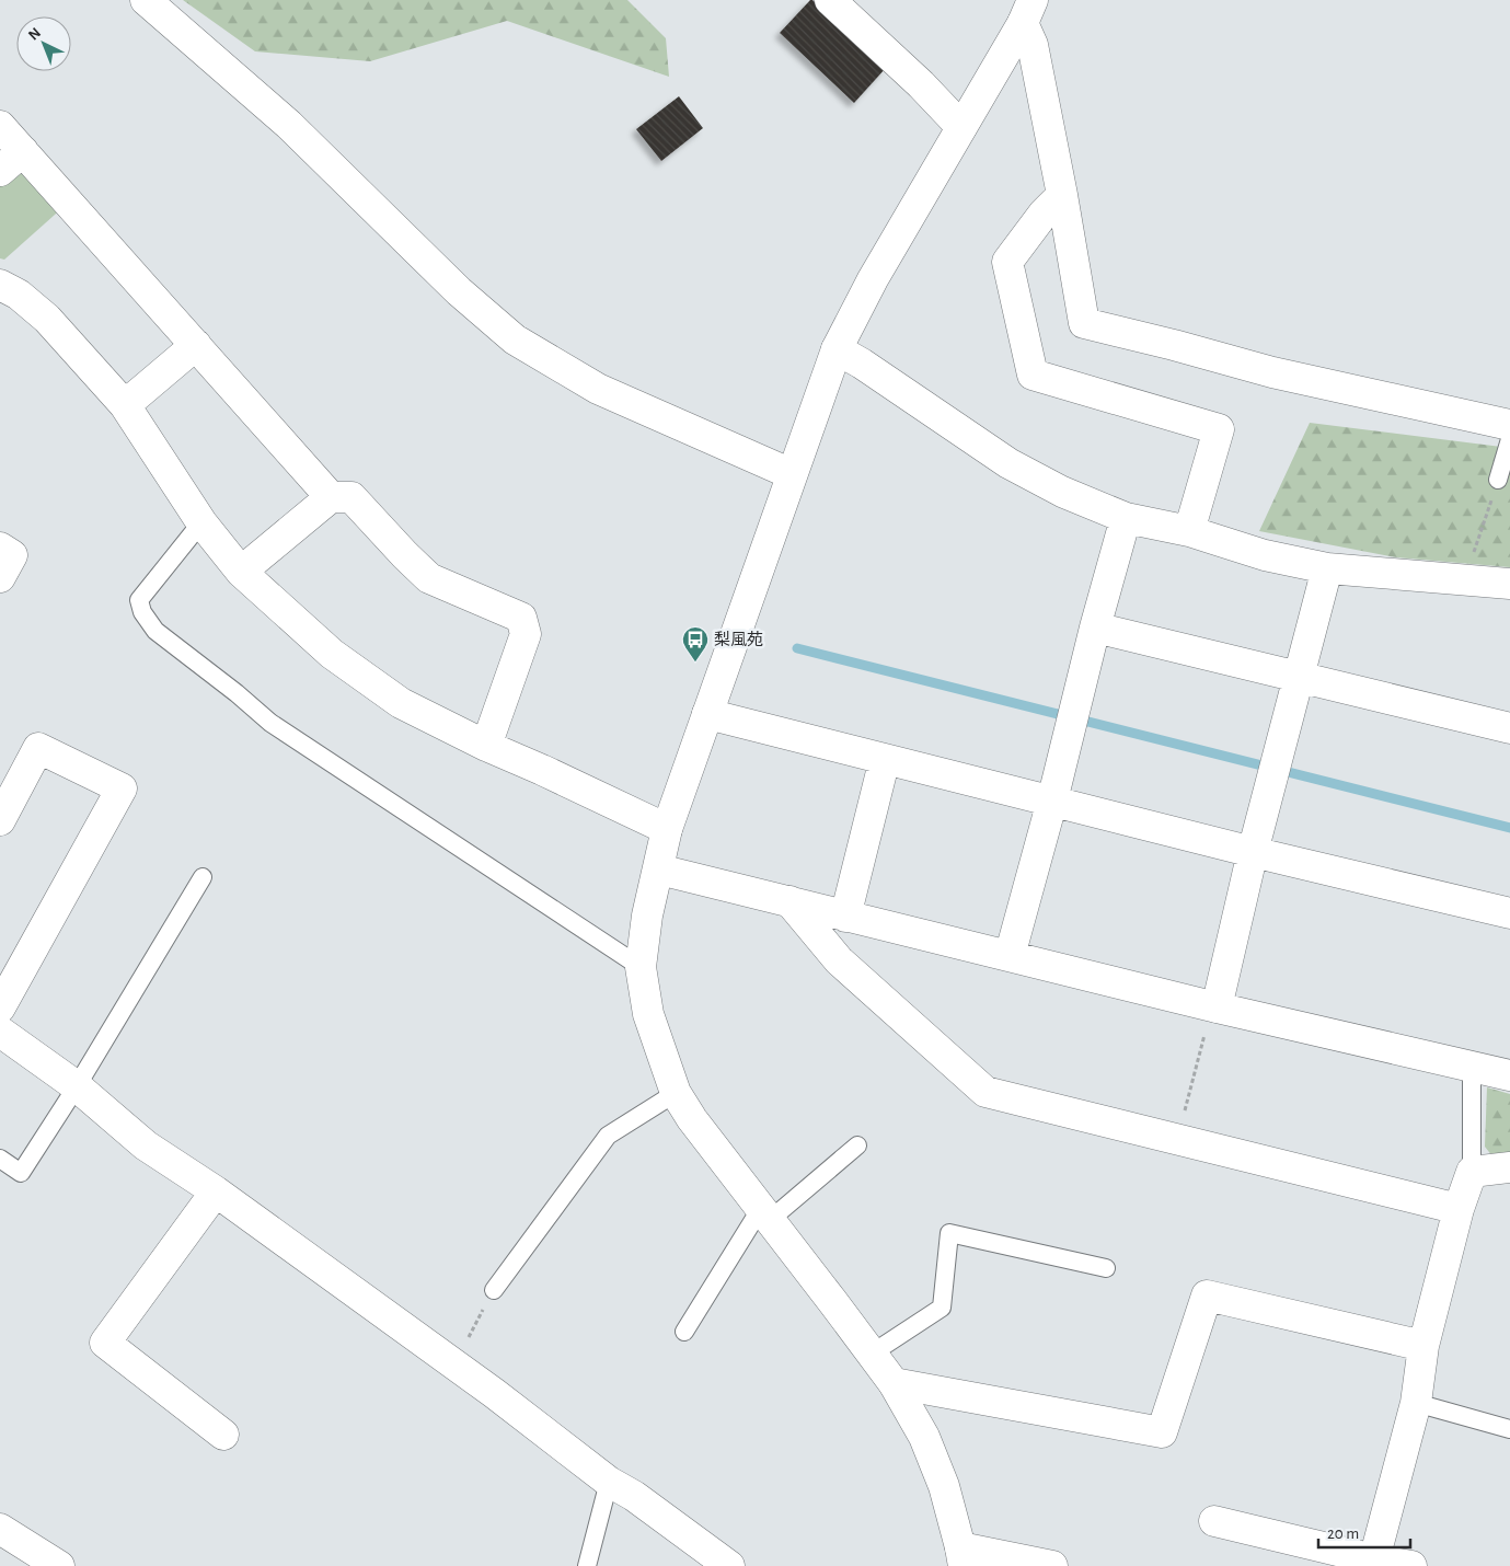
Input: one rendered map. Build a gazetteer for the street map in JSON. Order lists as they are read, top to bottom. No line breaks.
{"places":{"bus stop":["梨風苑"]},"scale_bar":"20 m","north":"top left"}
